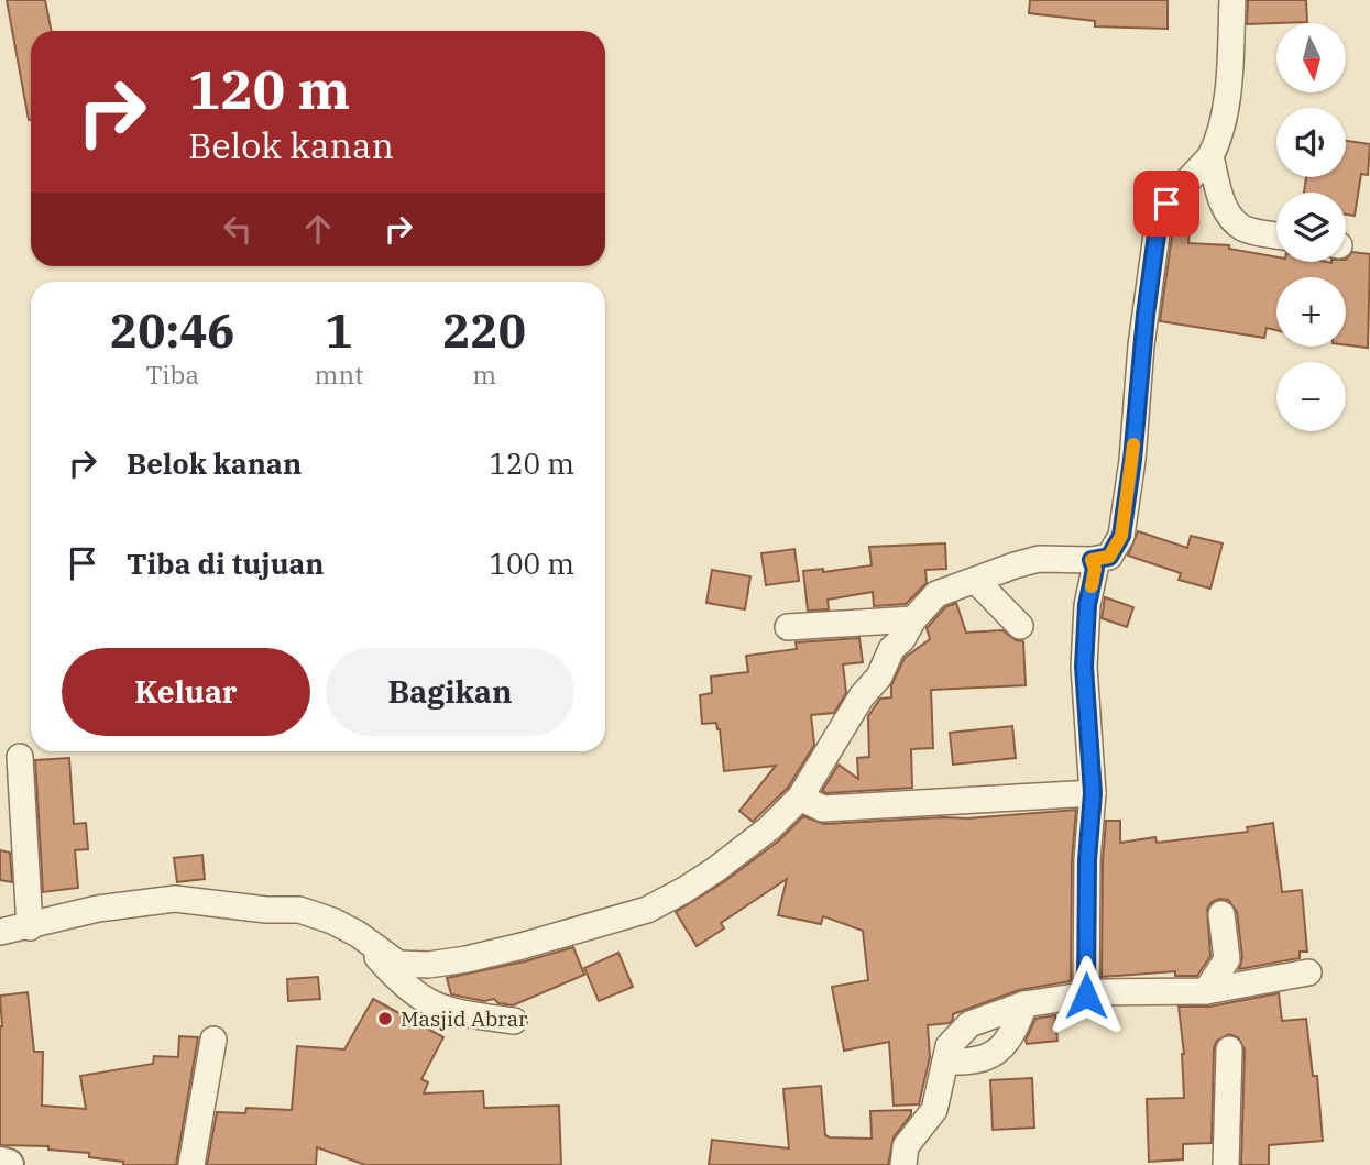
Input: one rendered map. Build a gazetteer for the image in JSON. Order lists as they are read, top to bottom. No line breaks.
{"places":["Masjid Abrar"],"north":"bottom","page":{"map_buttons":["+","−"],"turn":["120 m","Belok kanan"],"eta":["20:46","Tiba","1","mnt","220","m"],"list":[{"name":"Belok kanan","value":"120 m"},{"name":"Tiba di tujuan","value":"100 m"}],"buttons":["Keluar","Bagikan"]}}
